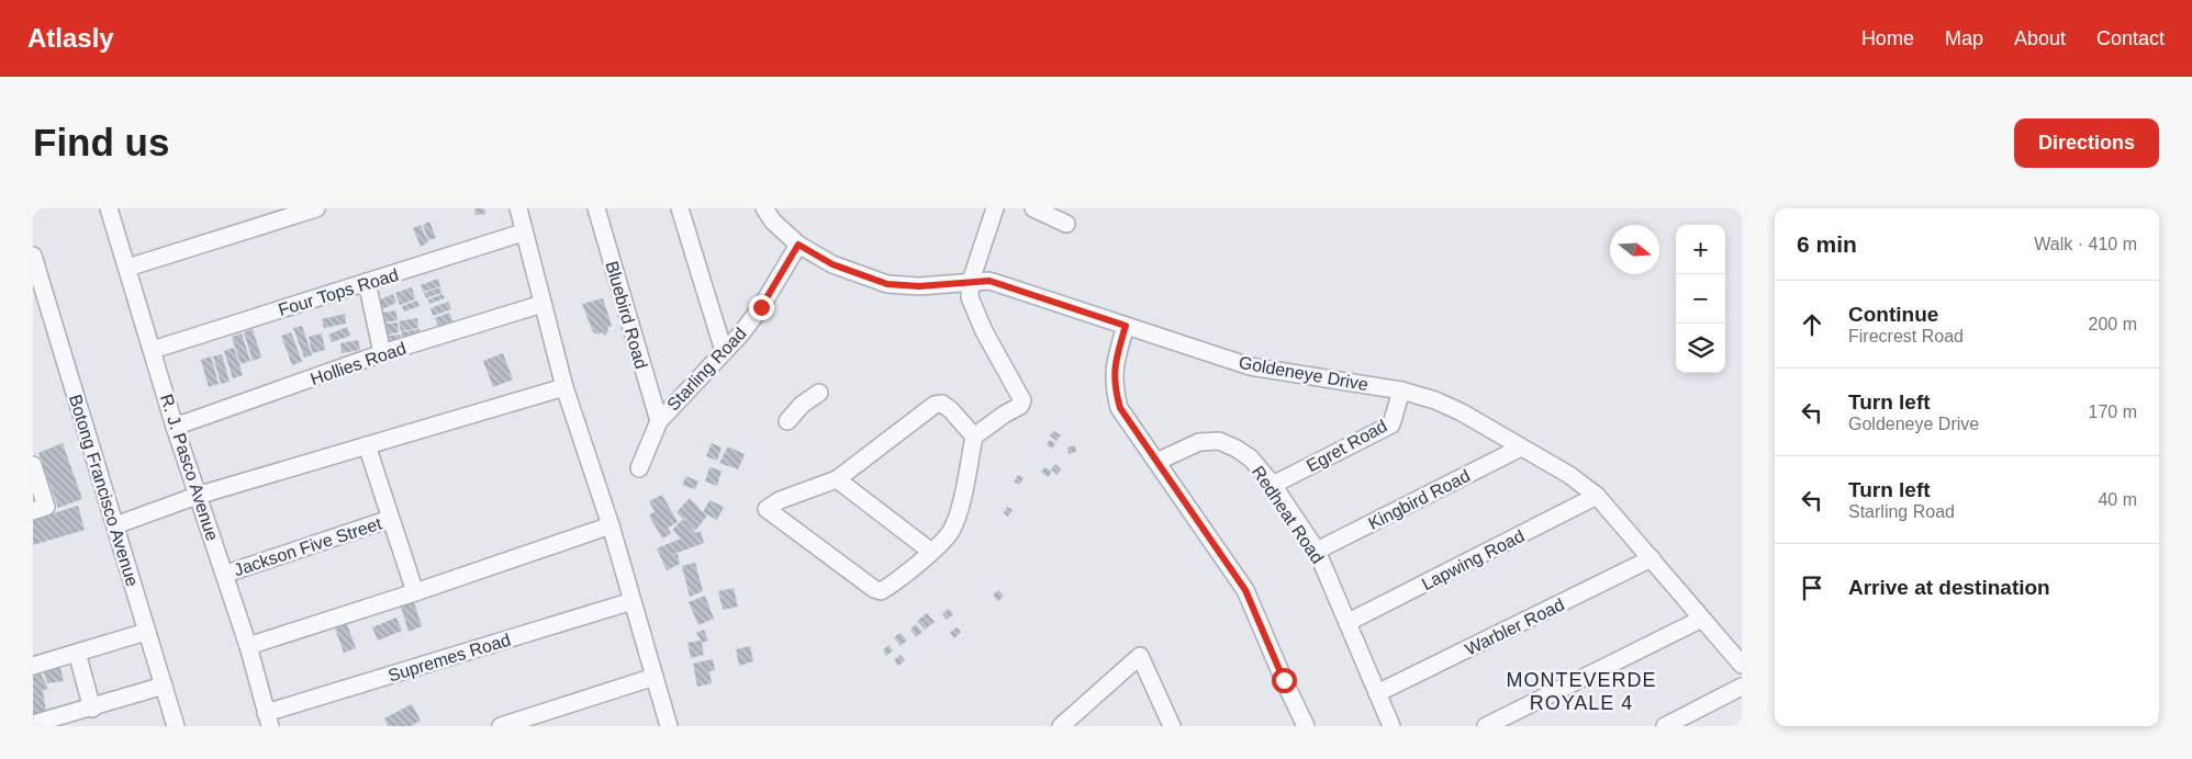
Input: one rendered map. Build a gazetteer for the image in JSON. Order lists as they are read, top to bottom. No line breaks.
{"streets":{"street":["Four Tops Road","Bluebird Road","Hollies Road","Starling Road","Goldeneye Drive","Egret Road","R. J. Pasco Avenue","Botong Francisco Avenue","Kingbird Road","Redheat Road","Jackson Five Street","Lapwing Road","Warbler Road","Supremes Road"]},"crossings":[["Four Tops Road","R. J. Pasco Avenue"],["Bluebird Road","Starling Road"],["Hollies Road","R. J. Pasco Avenue"],["Starling Road","Goldeneye Drive"],["Goldeneye Drive","Egret Road"],["Goldeneye Drive","Kingbird Road"],["Goldeneye Drive","Lapwing Road"],["Goldeneye Drive","Warbler Road"],["Egret Road","Redheat Road"],["R. J. Pasco Avenue","Jackson Five Street"],["R. J. Pasco Avenue","Supremes Road"],["Kingbird Road","Redheat Road"],["Redheat Road","Lapwing Road"],["Redheat Road","Warbler Road"]],"districts":["MONTEVERDE ROYALE 4"],"north":"right","page":{"header":"Atlasly","nav":["Home","Map","About","Contact"],"buttons":"Directions","title":"Find us","heading":["6 min","Walk · 410 m"],"map_buttons":["+","−"],"list":[["Continue","Firecrest Road","200 m"],["Turn left","Goldeneye Drive","170 m"],["Turn left","Starling Road","40 m"],"Arrive at destination"]}}
